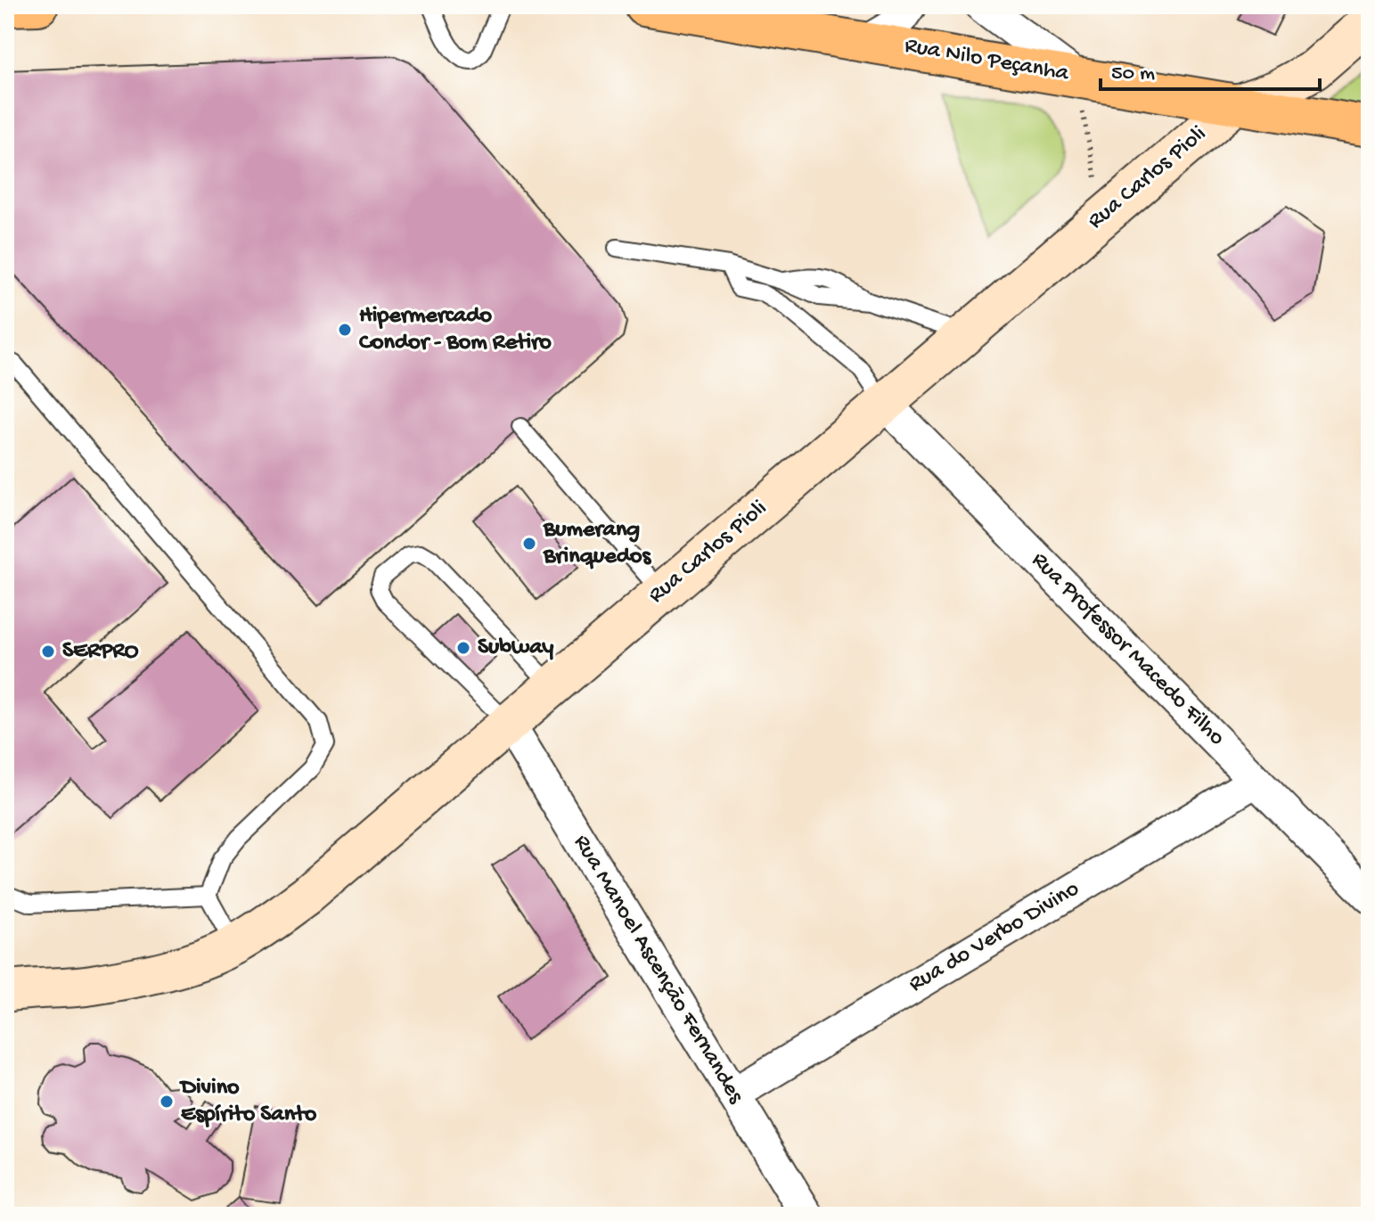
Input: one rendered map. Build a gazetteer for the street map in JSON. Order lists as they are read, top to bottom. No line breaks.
{"streets":{"main road":["Rua Nilo Peçanha","Rua Carlos Pioli"],"street":["Rua Professor Macedo Filho","Rua do Verbo Divino","Rua Manoel Ascenção Fernandes"]},"crossings":[["Rua Nilo Peçanha","Rua Carlos Pioli"],["Rua Carlos Pioli","Rua Professor Macedo Filho"],["Rua Carlos Pioli","Rua Manoel Ascenção Fernandes"],["Rua Professor Macedo Filho","Rua do Verbo Divino"],["Rua do Verbo Divino","Rua Manoel Ascenção Fernandes"]],"places":["Hipermercado Condor - Bom Retiro","Bumerang Brinquedos","Subway","SERPRO","Divino Espírito Santo"],"scale_bar":"50 m"}
